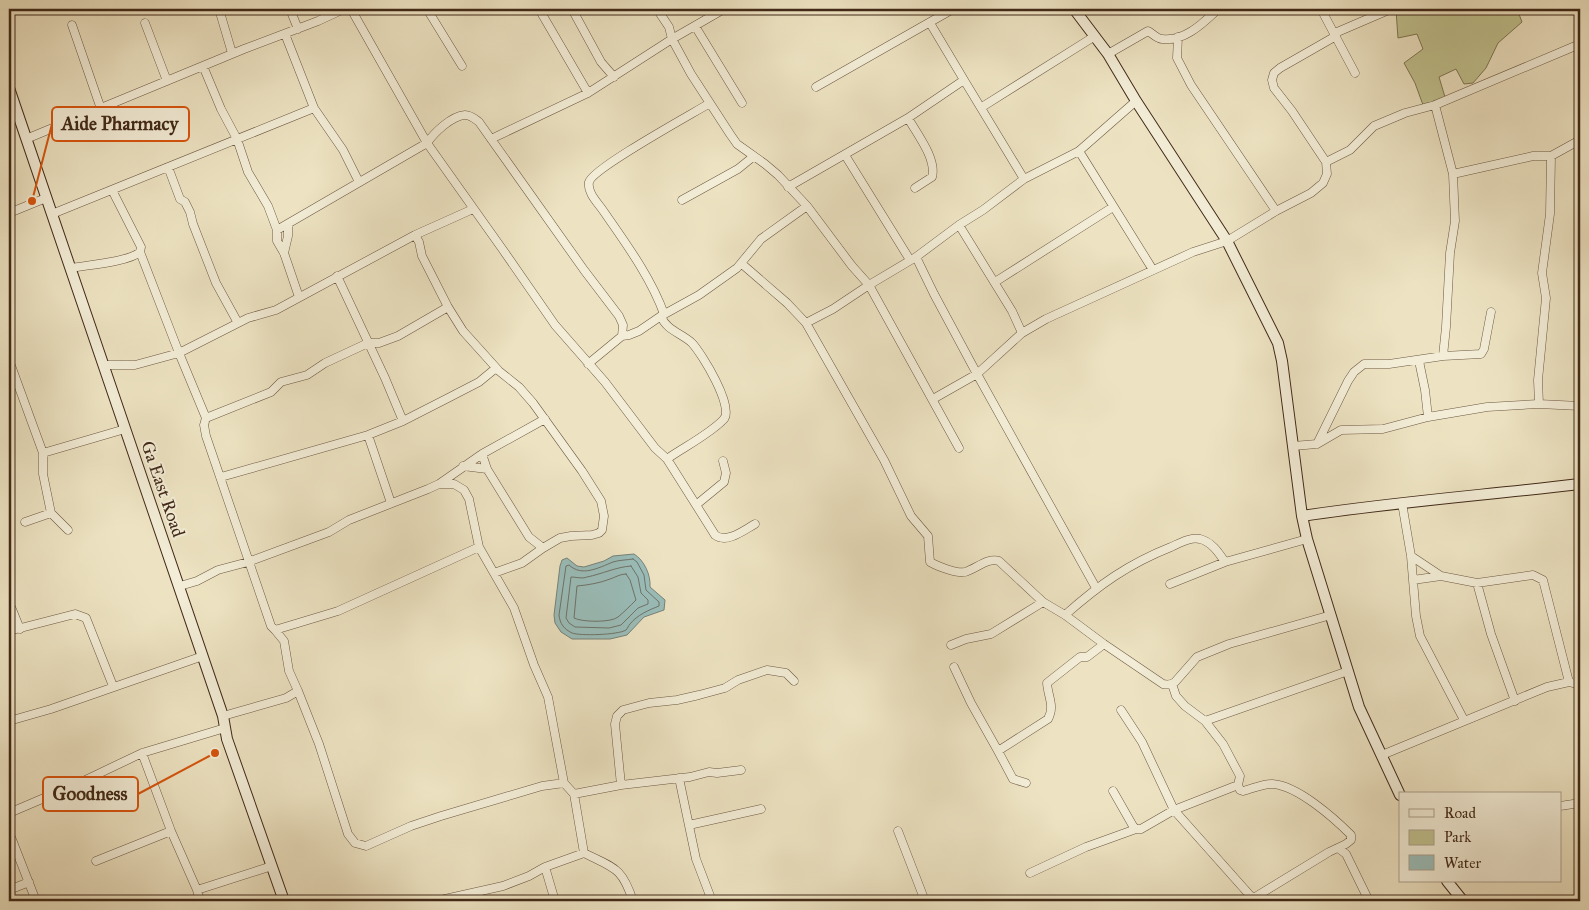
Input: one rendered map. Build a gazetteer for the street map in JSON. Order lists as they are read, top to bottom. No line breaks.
{"streets":{"street":["Ga East Road"]},"places":["Aide Pharmacy","Goodness"],"legend":["Road","Park","Water"]}
